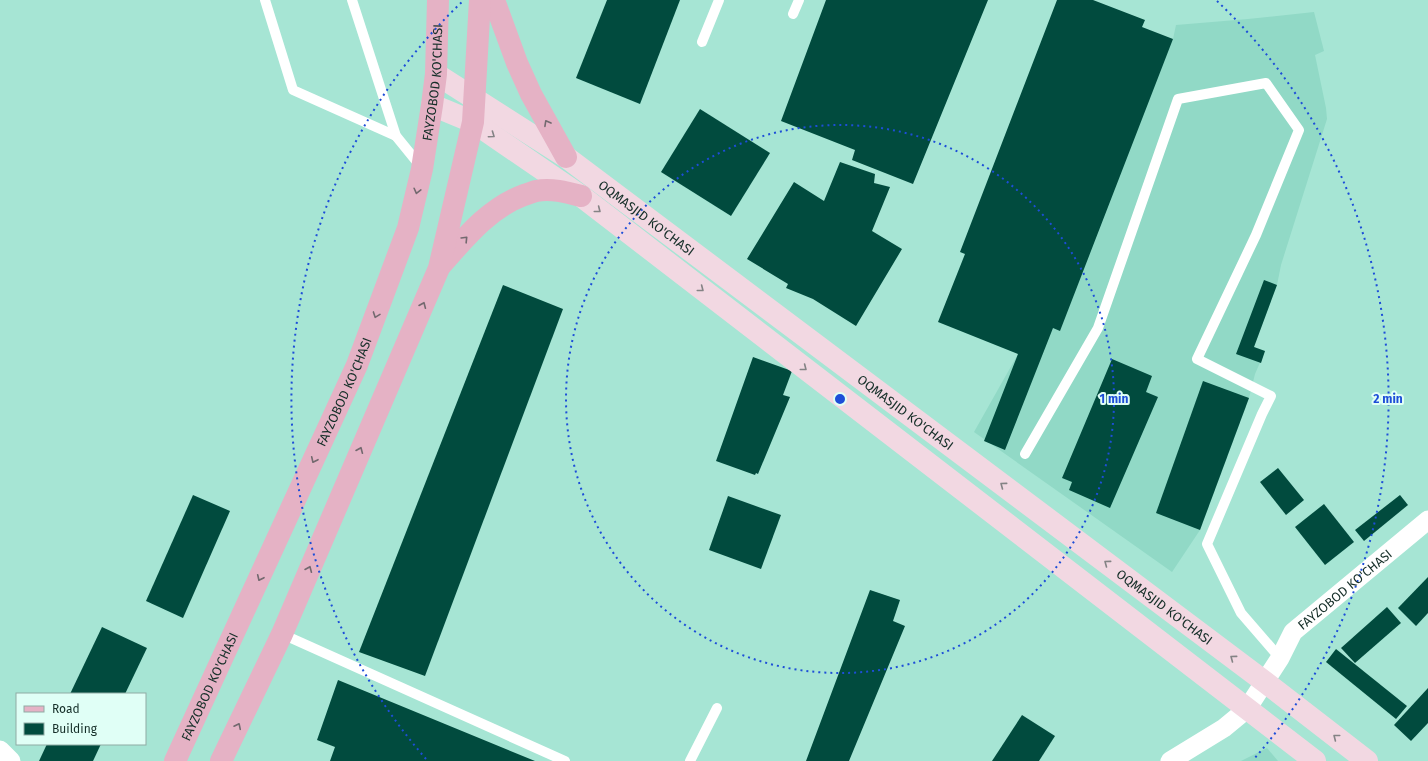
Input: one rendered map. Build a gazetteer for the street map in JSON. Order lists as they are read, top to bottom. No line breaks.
{"streets":{"main road":["FAYZOBOD KO'CHASI","OQMASJID KO'CHASI"]},"crossings":[["FAYZOBOD KO'CHASI","OQMASJID KO'CHASI"]],"legend":["Road","Building"],"rings":["1 min","2 min"]}
